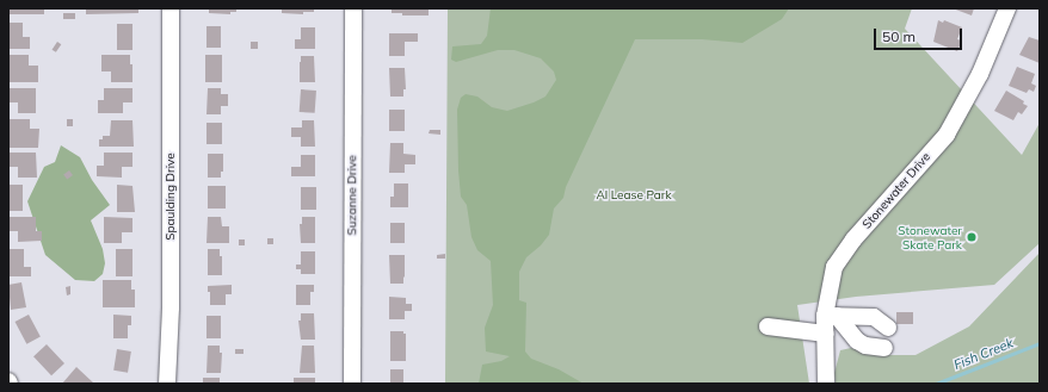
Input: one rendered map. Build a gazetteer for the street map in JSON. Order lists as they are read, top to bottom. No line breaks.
{"streets":{"street":["Stonewater Drive","Suzanne Drive","Spaulding Drive"]},"water":["Fish Creek"],"parks":["Al Lease Park"],"places":["Stonewater Skate Park"],"scale_bar":"50 m"}
